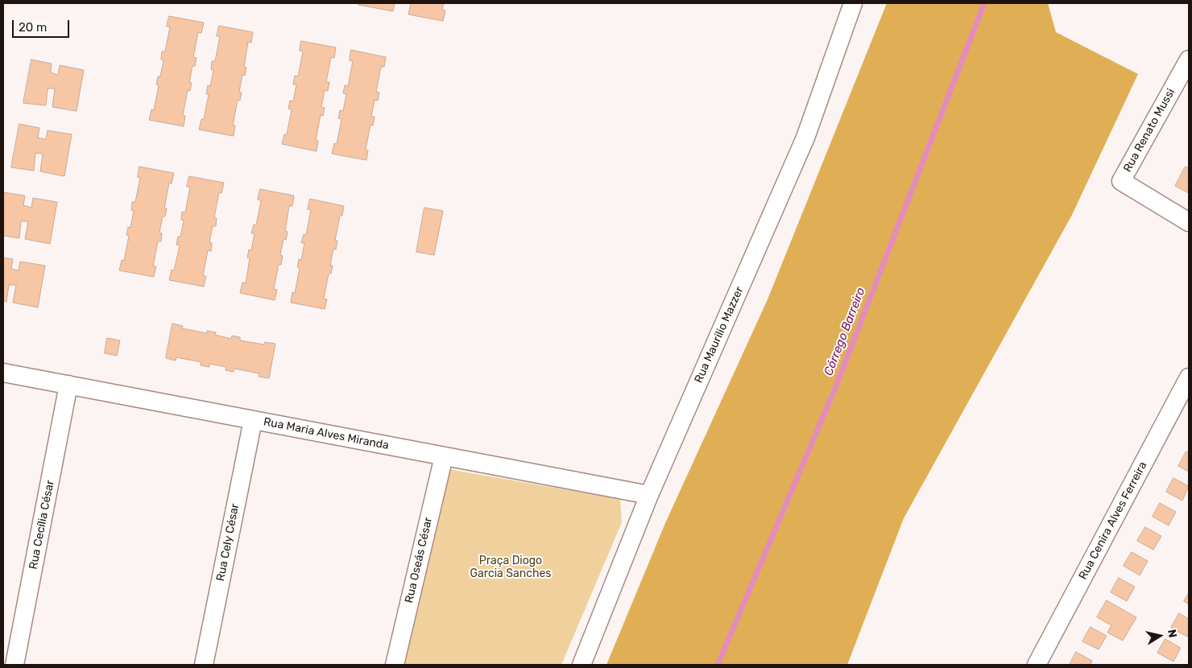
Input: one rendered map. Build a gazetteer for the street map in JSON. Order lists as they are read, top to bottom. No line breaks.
{"streets":{"street":["Rua Renato Mussi","Rua Maurilio Mazzer","Rua Maria Alves Miranda","Rua Cenira Alves Ferreira","Rua Cecília César","Rua Cely César","Rua Oseás César"]},"crossings":[["Rua Maurilio Mazzer","Rua Maria Alves Miranda"],["Rua Maria Alves Miranda","Rua Cecília César"],["Rua Maria Alves Miranda","Rua Cely César"],["Rua Maria Alves Miranda","Rua Oseás César"]],"water":["Córrego Barreiro"],"parks":["Praça Diogo Garcia Sanches"],"scale_bar":"20 m","north":"right"}
